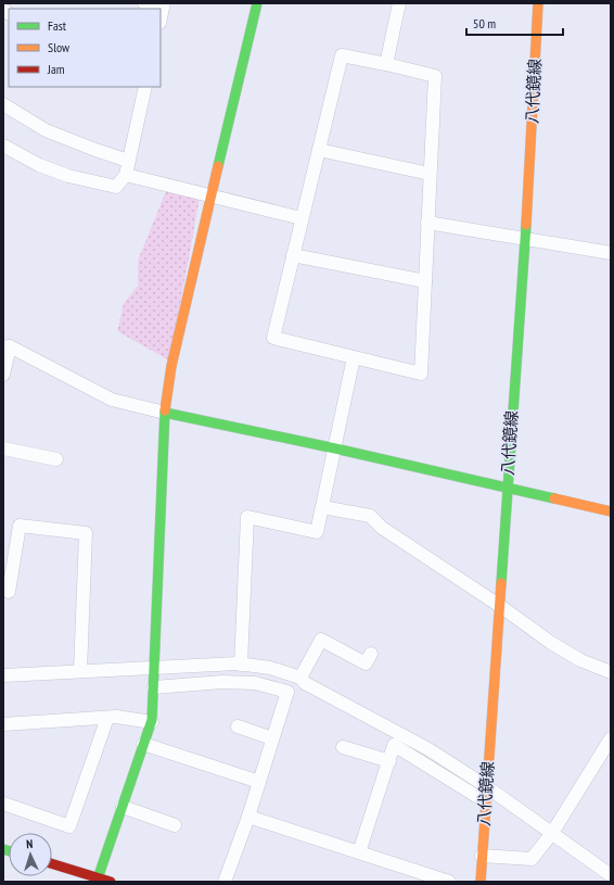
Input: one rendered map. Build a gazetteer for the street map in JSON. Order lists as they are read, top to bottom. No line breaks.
{"streets":{"street":["八代鏡線"]},"legend":["Fast","Slow","Jam"],"scale_bar":"50 m","north":"top"}
